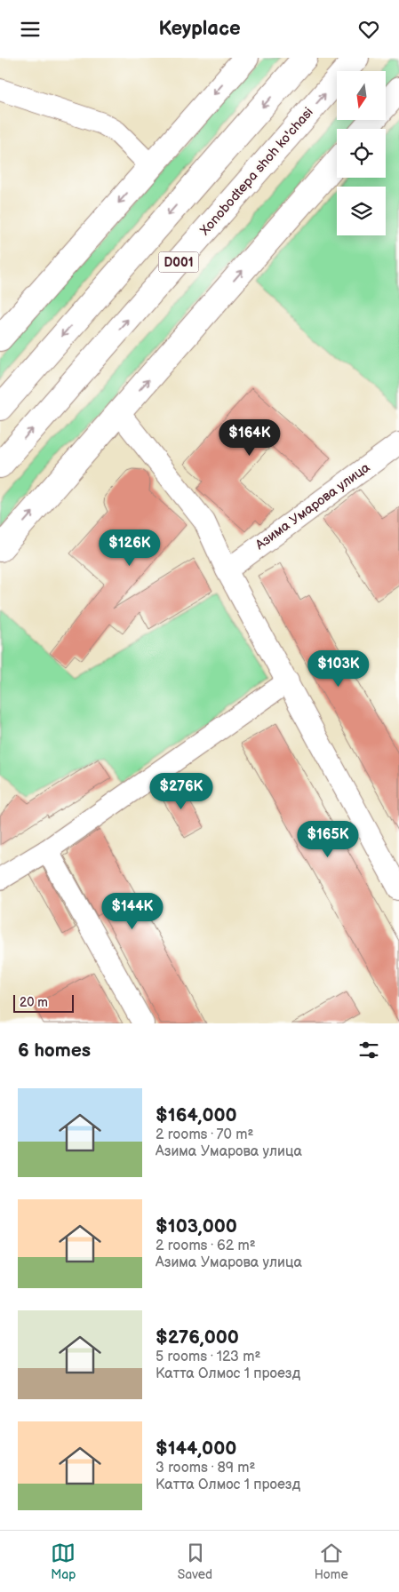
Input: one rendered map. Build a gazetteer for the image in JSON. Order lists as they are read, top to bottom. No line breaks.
{"streets":{"highway":["Xonobodtepa shoh ko'chasi","D001"],"street":["Азима Умарова улица"]},"scale_bar":"20 m","north":"bottom","page":{"header":"Keyplace","price":["$164K","$126K","$103K","$276K","$165K","$144K"],"scale":"20 m","heading":"6 homes","list":[{"name":"$164,000","note":"2 rooms · 70 m² · Азима Умарова улица"},{"name":"$103,000","note":"2 rooms · 62 m² · Азима Умарова улица"},{"name":"$276,000","note":"5 rooms · 123 m² · Катта Олмос 1 проезд"},{"name":"$144,000","note":"3 rooms · 89 m² · Катта Олмос 1 проезд"}],"tabs":["Map","Saved","Home"]}}
